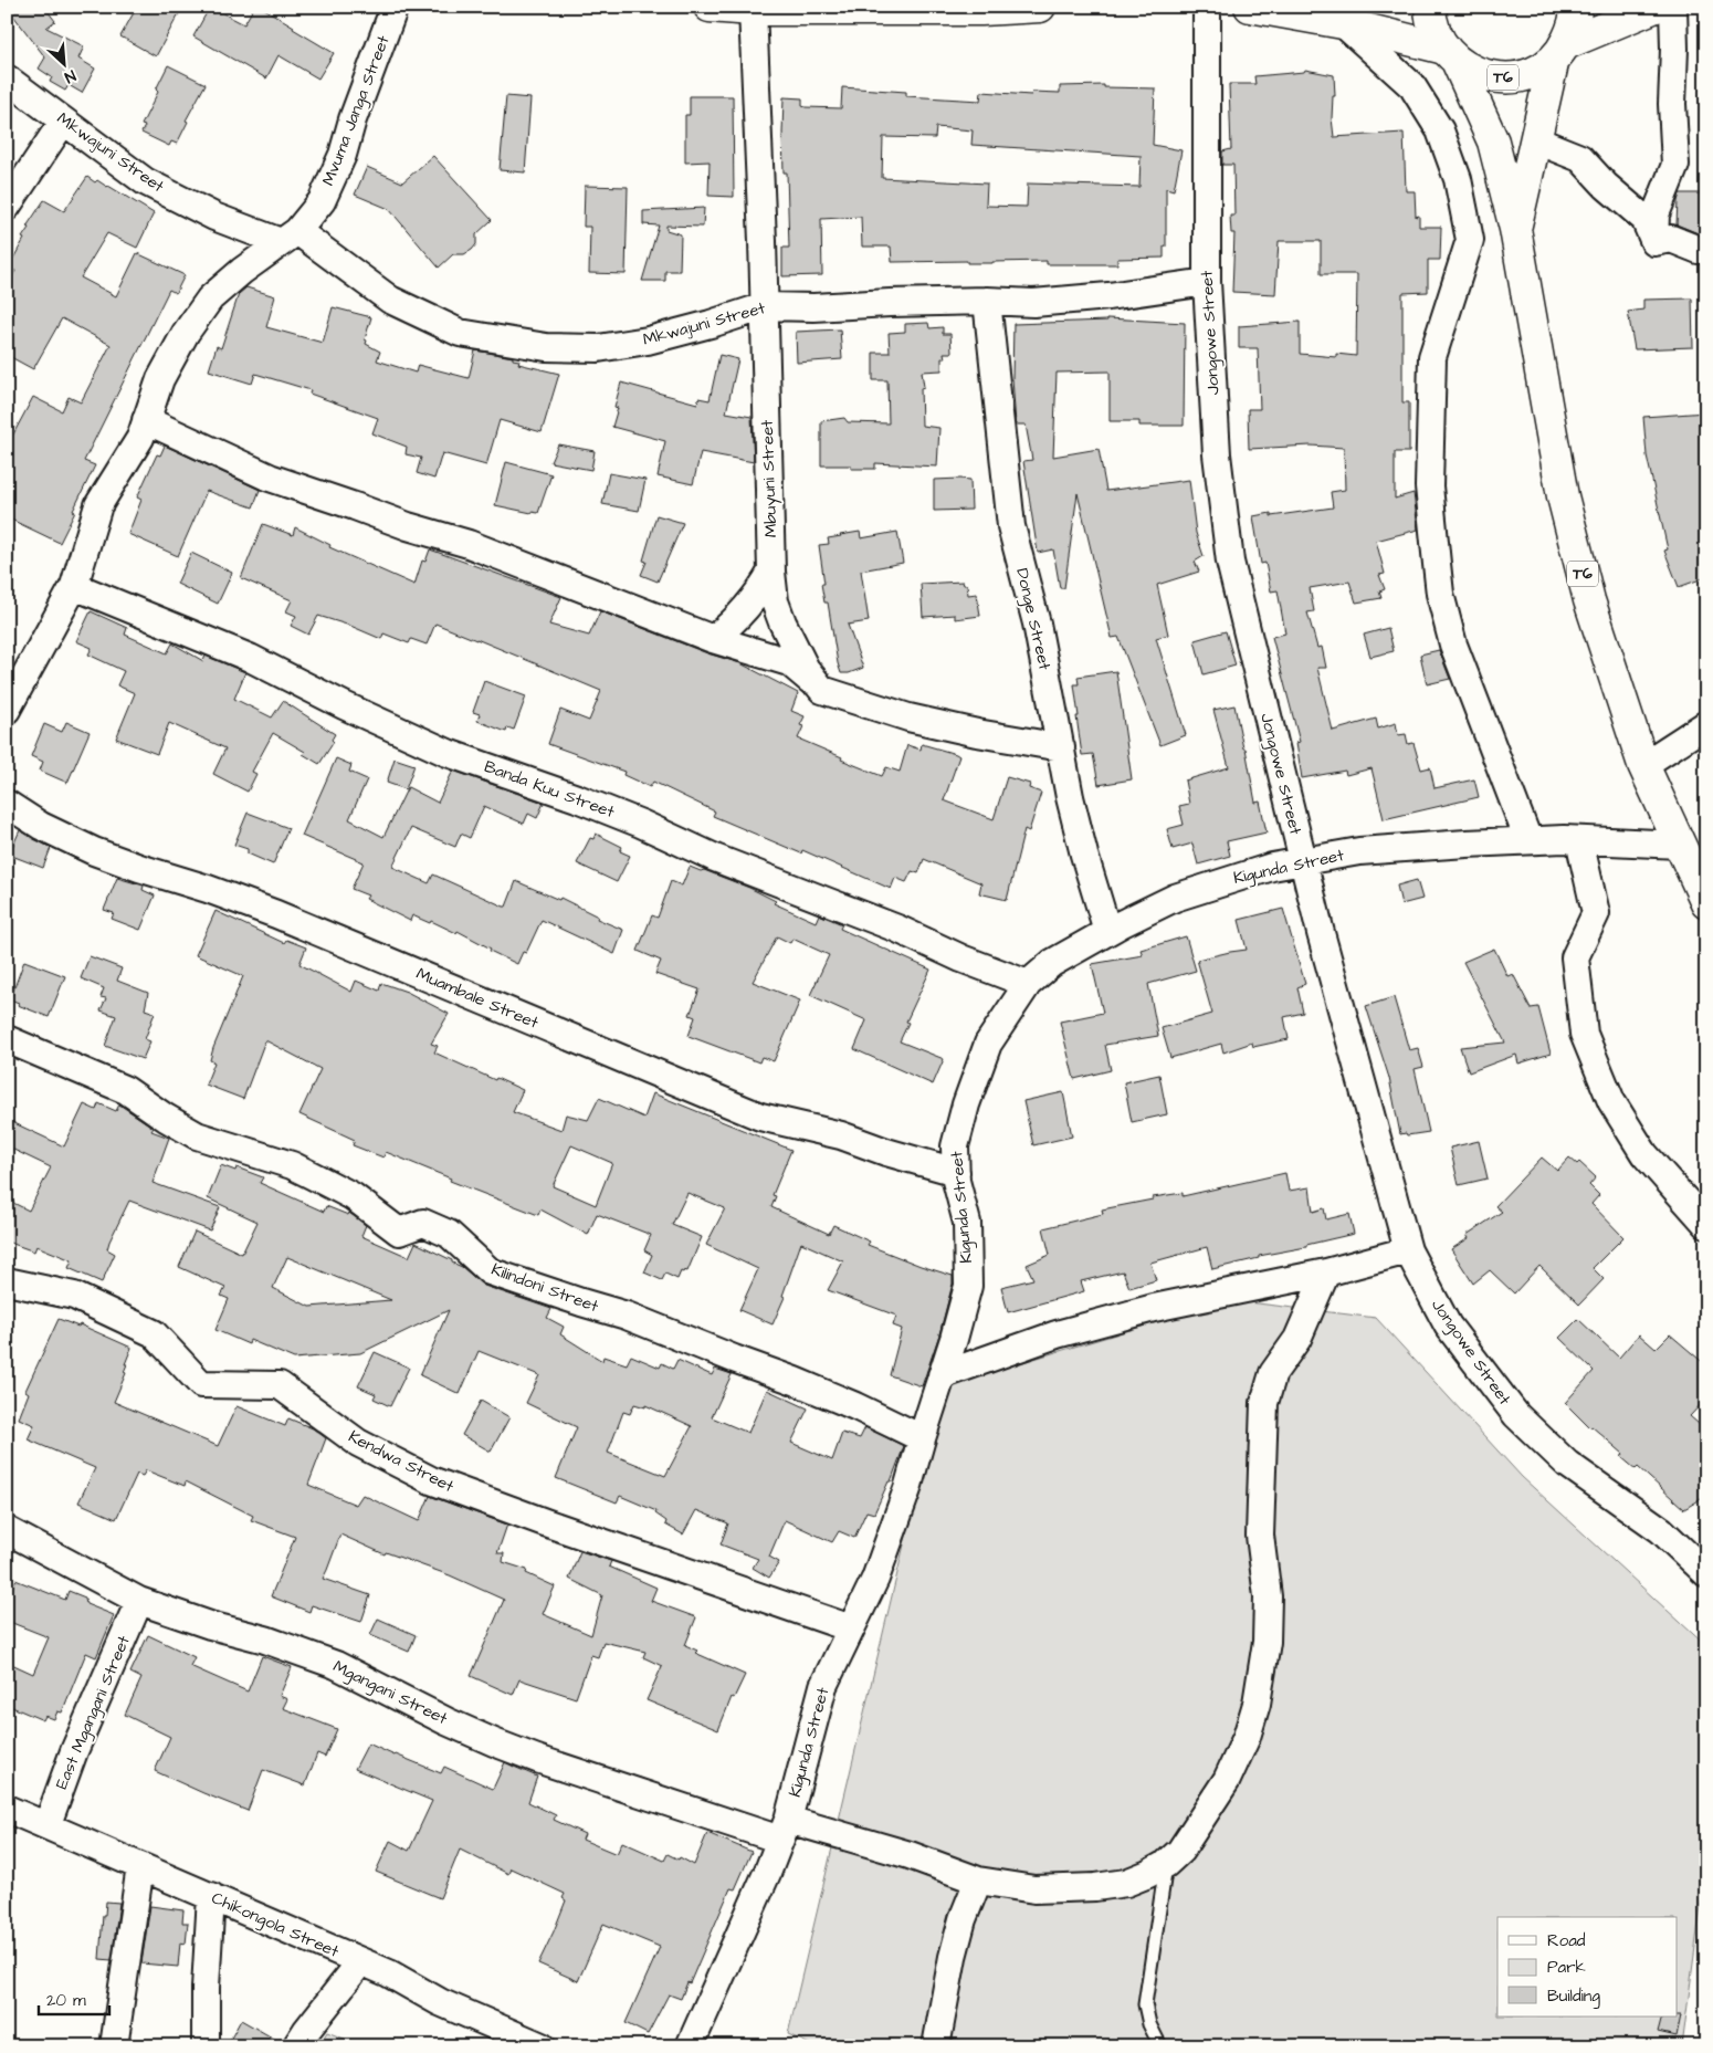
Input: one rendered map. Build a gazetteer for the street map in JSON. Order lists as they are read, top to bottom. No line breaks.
{"streets":{"main road":["T6"],"street":["Mvuma Janga Street","Mkwajuni Street","Jongowe Street","Mbuyuni Street","Donge Street","Banda Kuu Street","Kigunda Street","Muambale Street","Kilindoni Street","Kendwa Street","Mgangani Street","East Mgangani Street","Chikongola Street"]},"crossings":[["T6","Kigunda Street"],["Mvuma Janga Street","Mkwajuni Street"],["Mvuma Janga Street","Banda Kuu Street"],["Mkwajuni Street","Jongowe Street"],["Mkwajuni Street","Mbuyuni Street"],["Mkwajuni Street","Donge Street"],["Jongowe Street","Kigunda Street"],["Donge Street","Kigunda Street"],["Banda Kuu Street","Kigunda Street"],["Kigunda Street","Muambale Street"],["Kigunda Street","Kilindoni Street"],["Kigunda Street","Kendwa Street"],["Kigunda Street","Mgangani Street"],["Mgangani Street","East Mgangani Street"],["East Mgangani Street","Chikongola Street"]],"legend":["Road","Park","Building"],"scale_bar":"20 m","north":"bottom right"}
